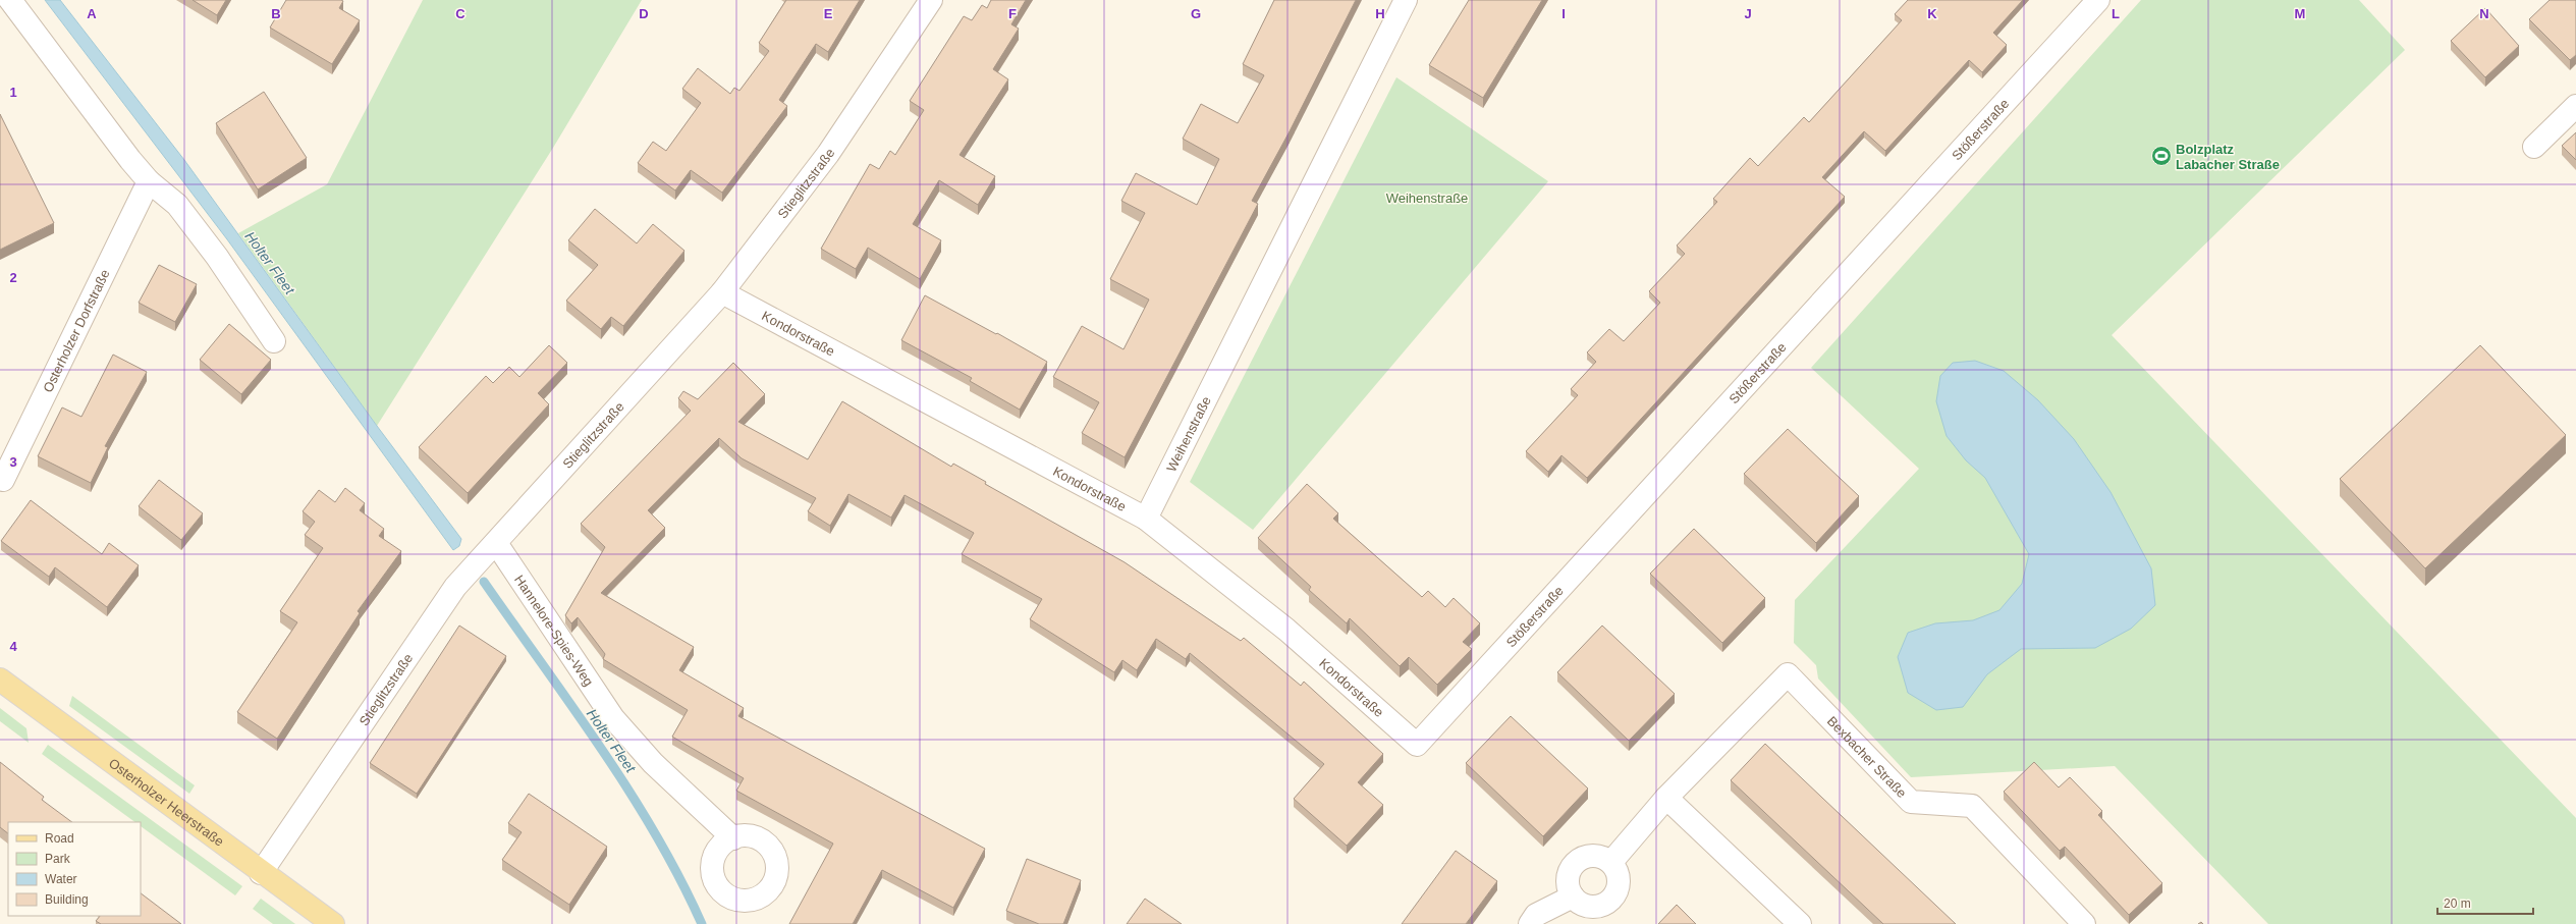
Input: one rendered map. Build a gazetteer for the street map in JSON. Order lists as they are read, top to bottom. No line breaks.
{"streets":{"main road":["Osterholzer Heerstraße"],"street":["Stößerstraße","Stieglitzstraße","Osterholzer Dorfstraße","Kondorstraße","Weihenstraße","Hannelore-Spies-Weg","Bexbacher Straße"]},"crossings":[["Stößerstraße","Kondorstraße"],["Stieglitzstraße","Kondorstraße"],["Stieglitzstraße","Hannelore-Spies-Weg"],["Stieglitzstraße","Osterholzer Heerstraße"],["Kondorstraße","Weihenstraße"]],"water":["Holter Fleet"],"parks":["Weihenstraße"],"places":{"sports":["Bolzplatz Labacher Straße"]},"legend":["Road","Park","Water","Building"],"scale_bar":"20 m","grid":{"columns":["A","B","C","D","E","F","G","H","I","J","K","L","M","N"],"rows":["1","2","3","4"]}}
